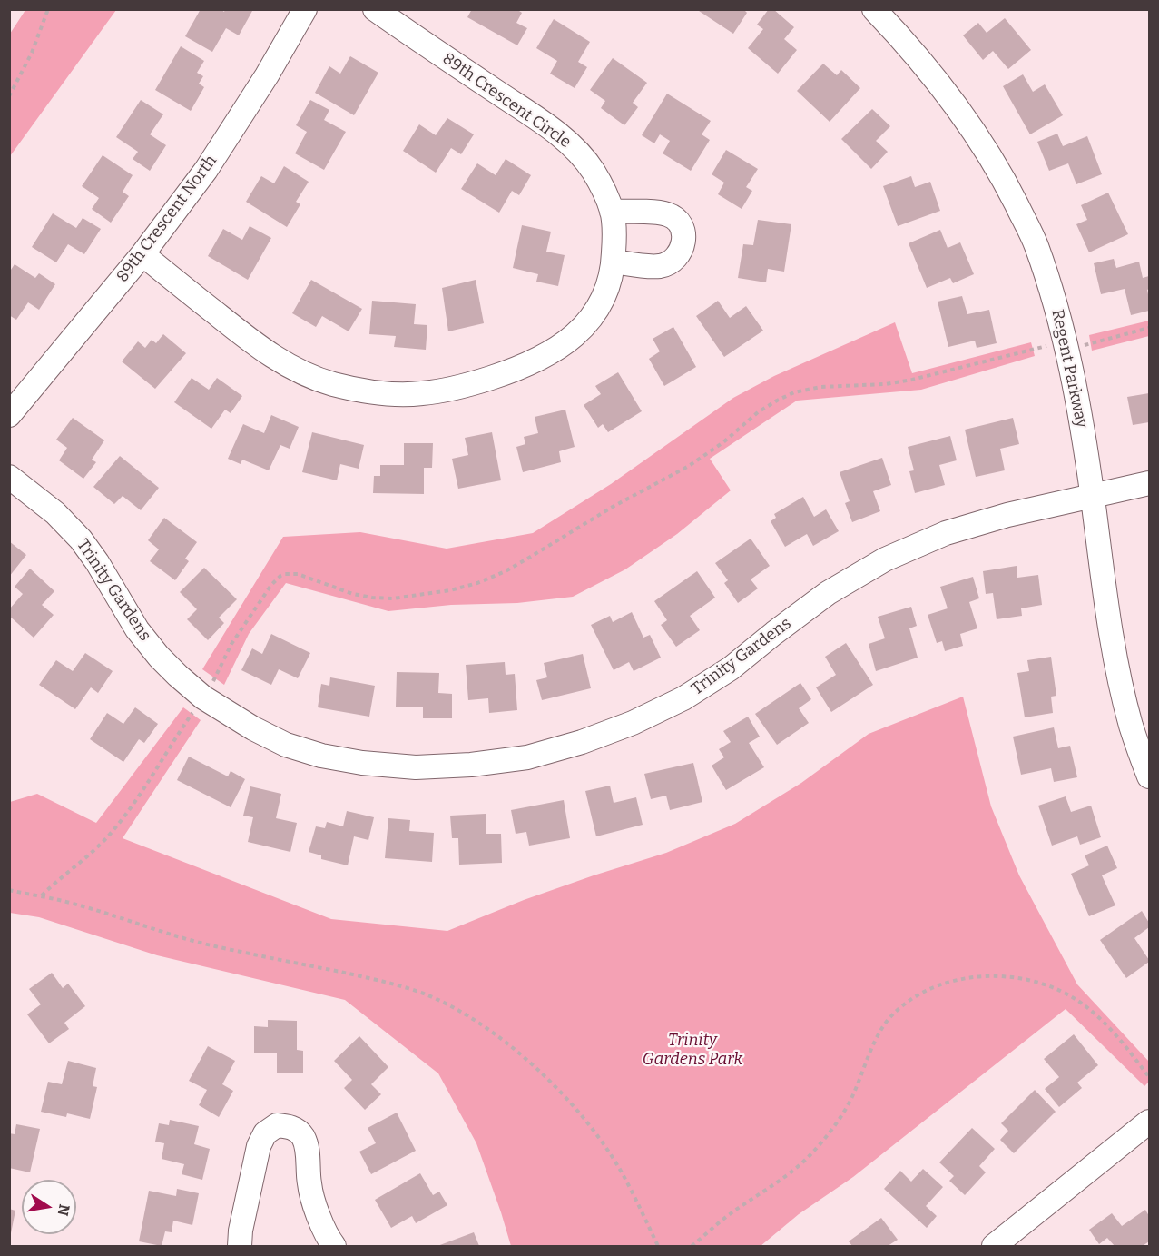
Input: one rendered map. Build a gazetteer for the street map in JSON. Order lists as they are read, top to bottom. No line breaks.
{"streets":{"street":["89th Crescent Circle","89th Crescent North","Regent Parkway","Trinity Gardens"]},"crossings":[["89th Crescent Circle","89th Crescent North"],["Regent Parkway","Trinity Gardens"]],"parks":["Trinity Gardens Park"],"north":"right"}
